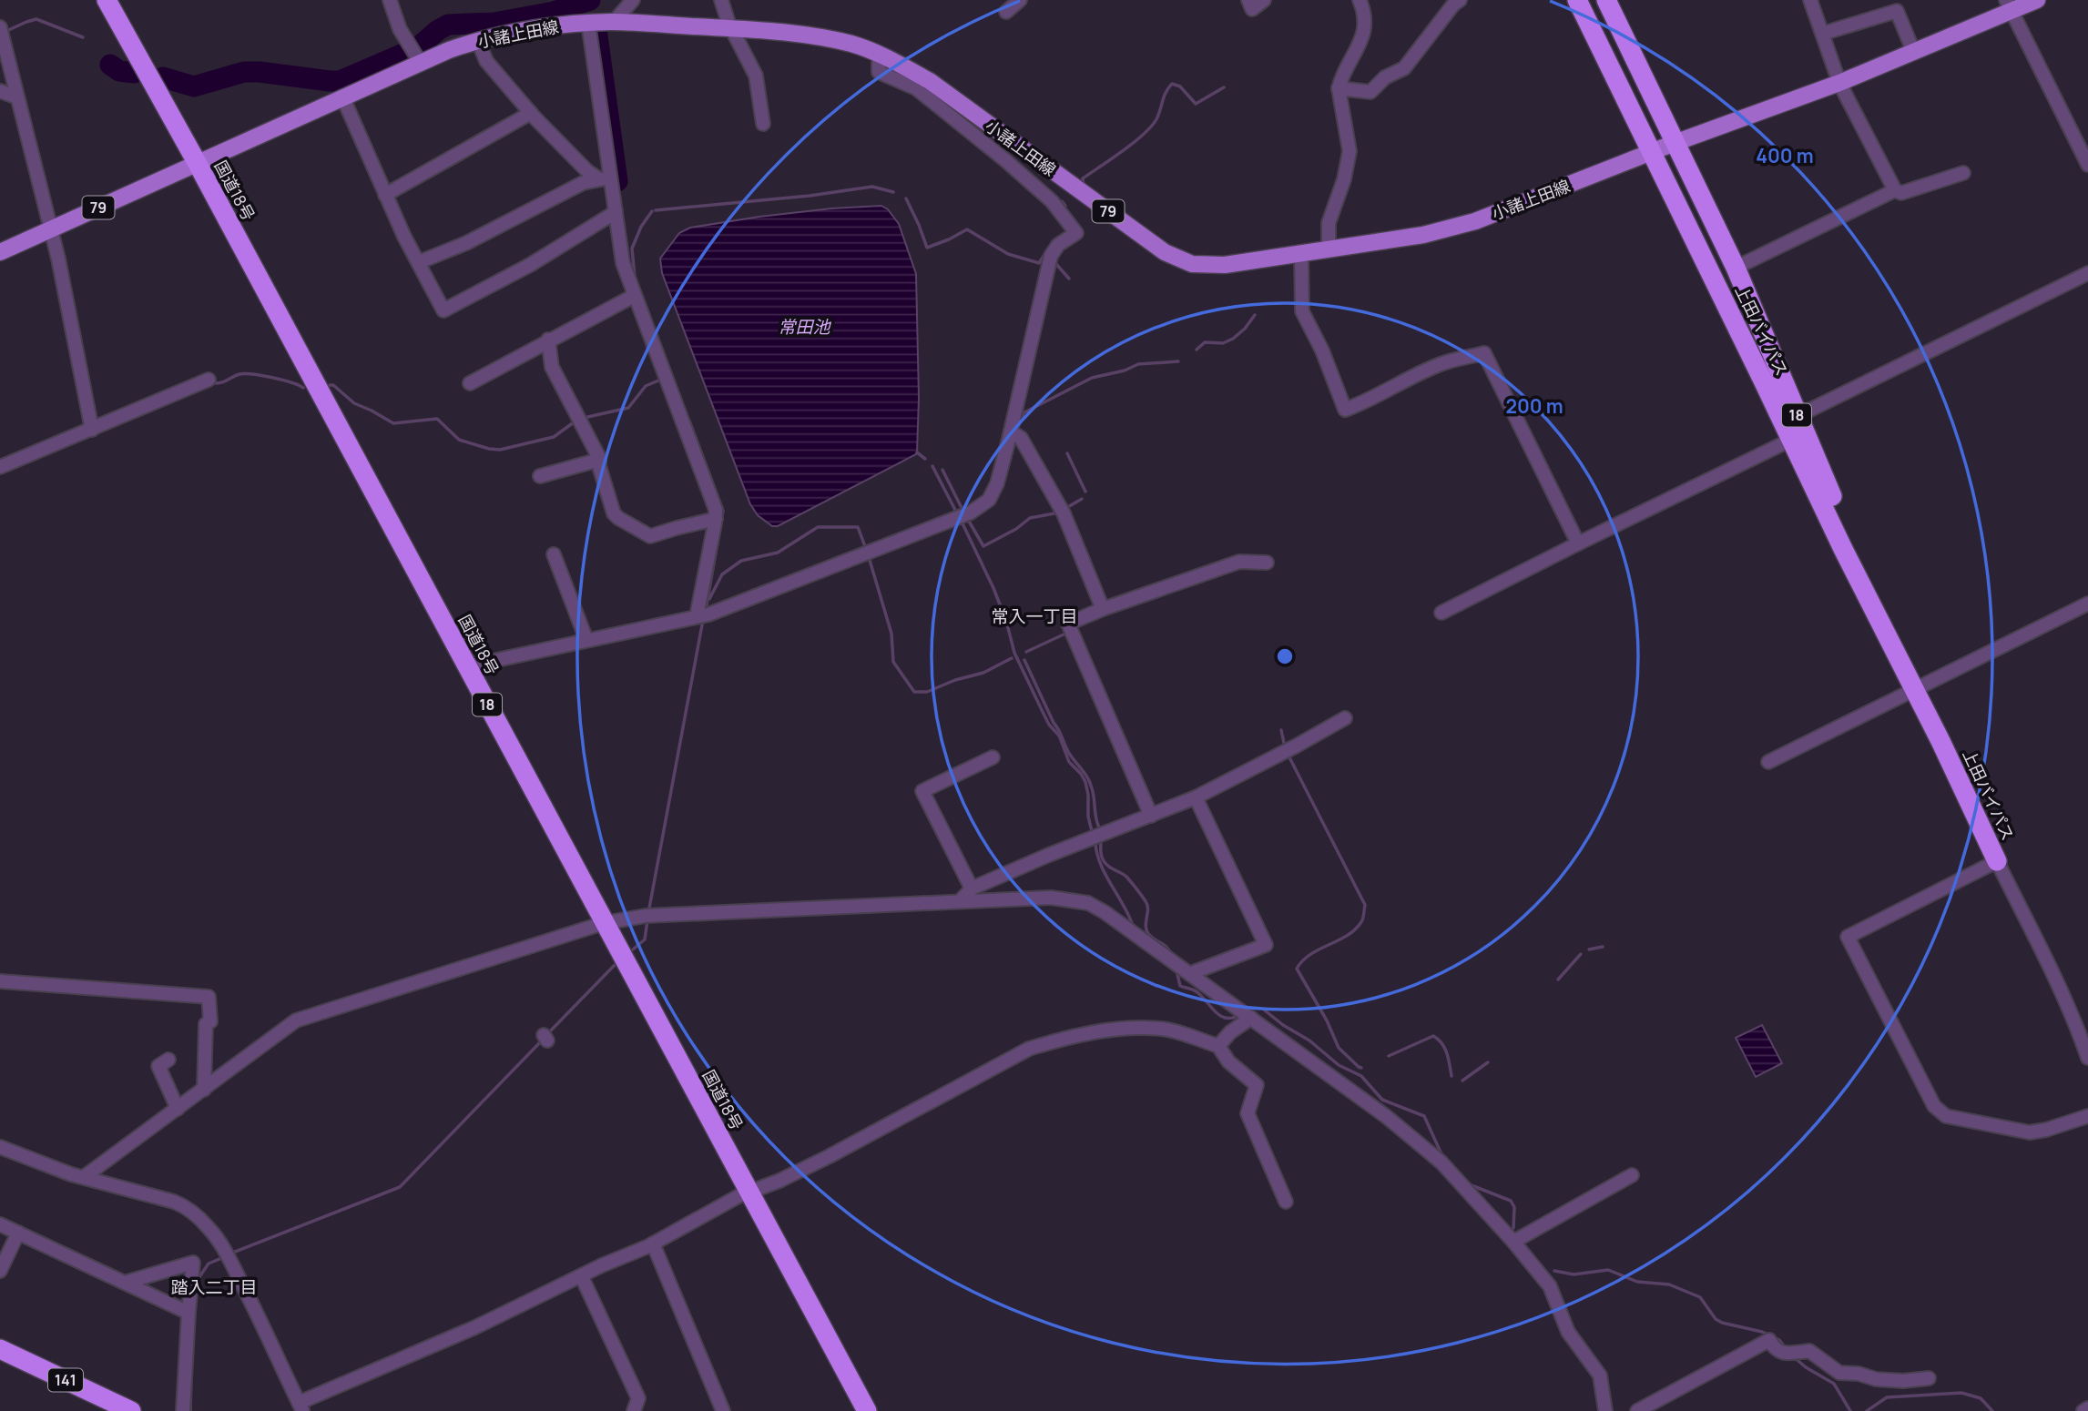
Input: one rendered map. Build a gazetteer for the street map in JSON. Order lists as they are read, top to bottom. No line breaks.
{"streets":{"highway":["国道18号","上田バイパス","18","141"],"main road":["小諸上田線","79"]},"crossings":[["小諸上田線","国道18号"],["小諸上田線","上田バイパス"]],"districts":["常入一丁目","踏入二丁目"],"water":["常田池"],"rings":["400 m","200 m"]}
